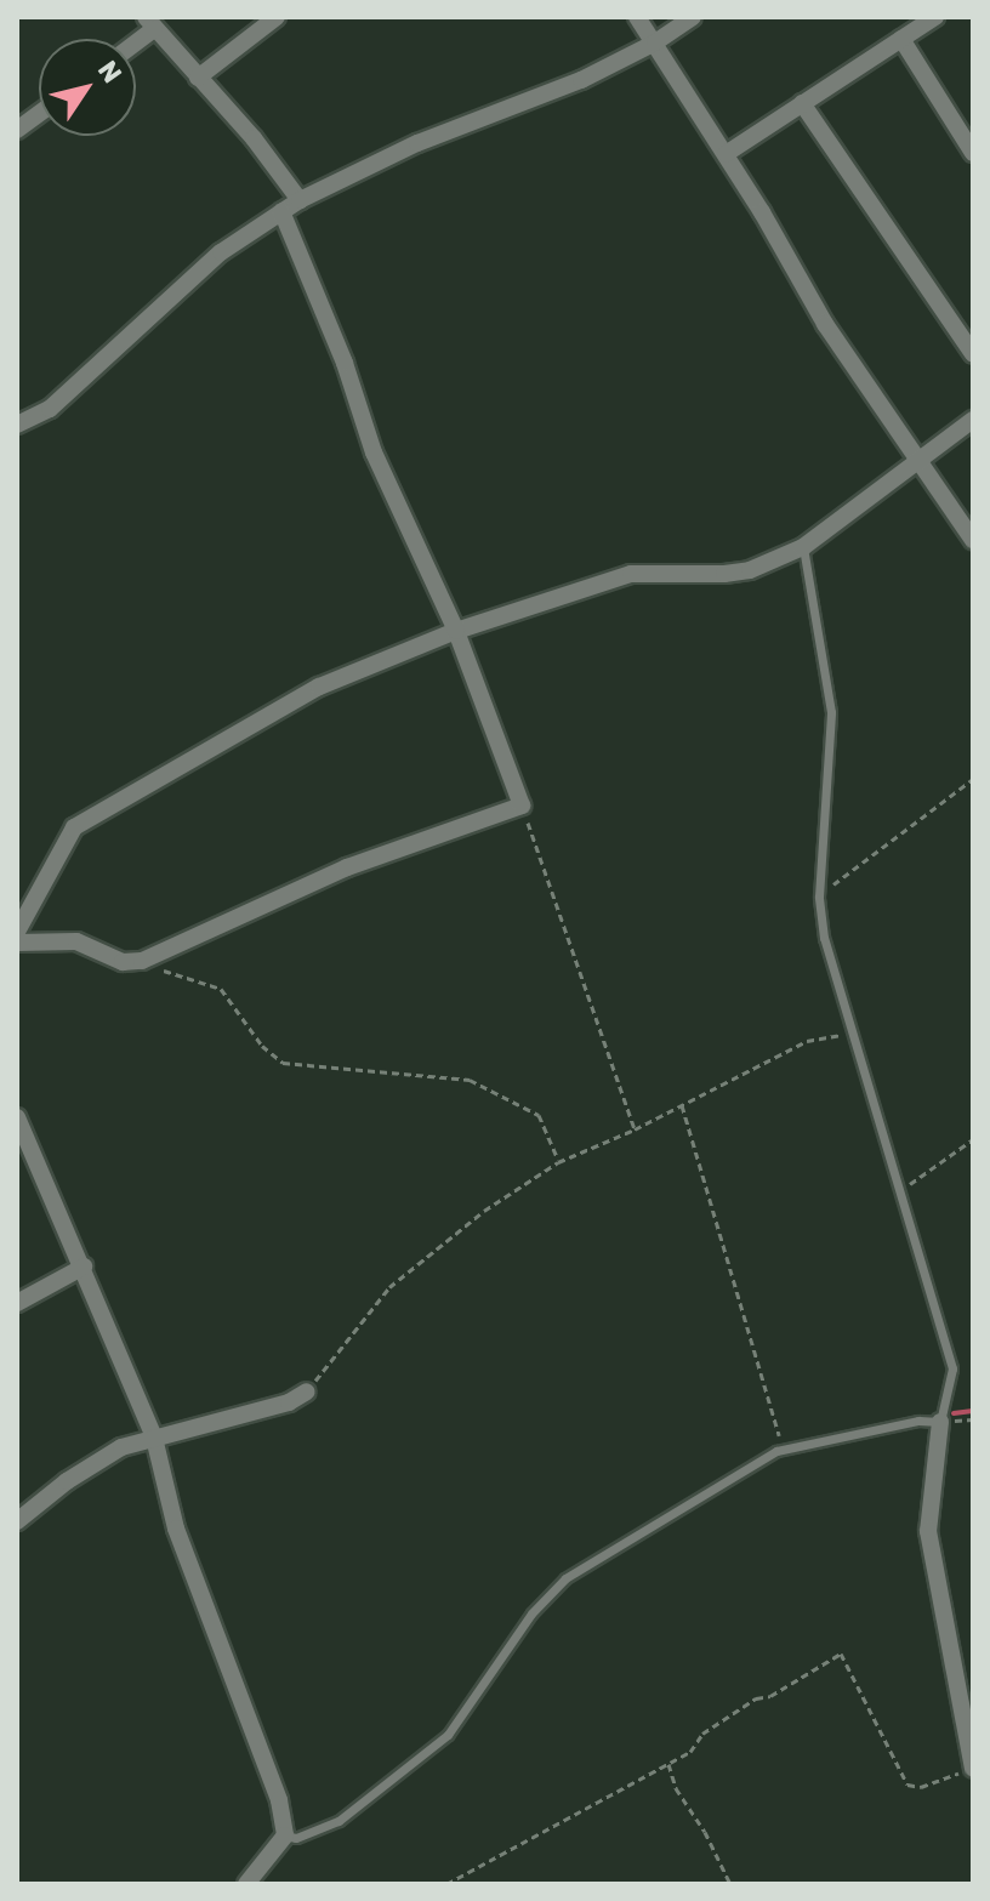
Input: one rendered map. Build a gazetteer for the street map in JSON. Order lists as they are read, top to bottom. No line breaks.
{"north":"top right"}
